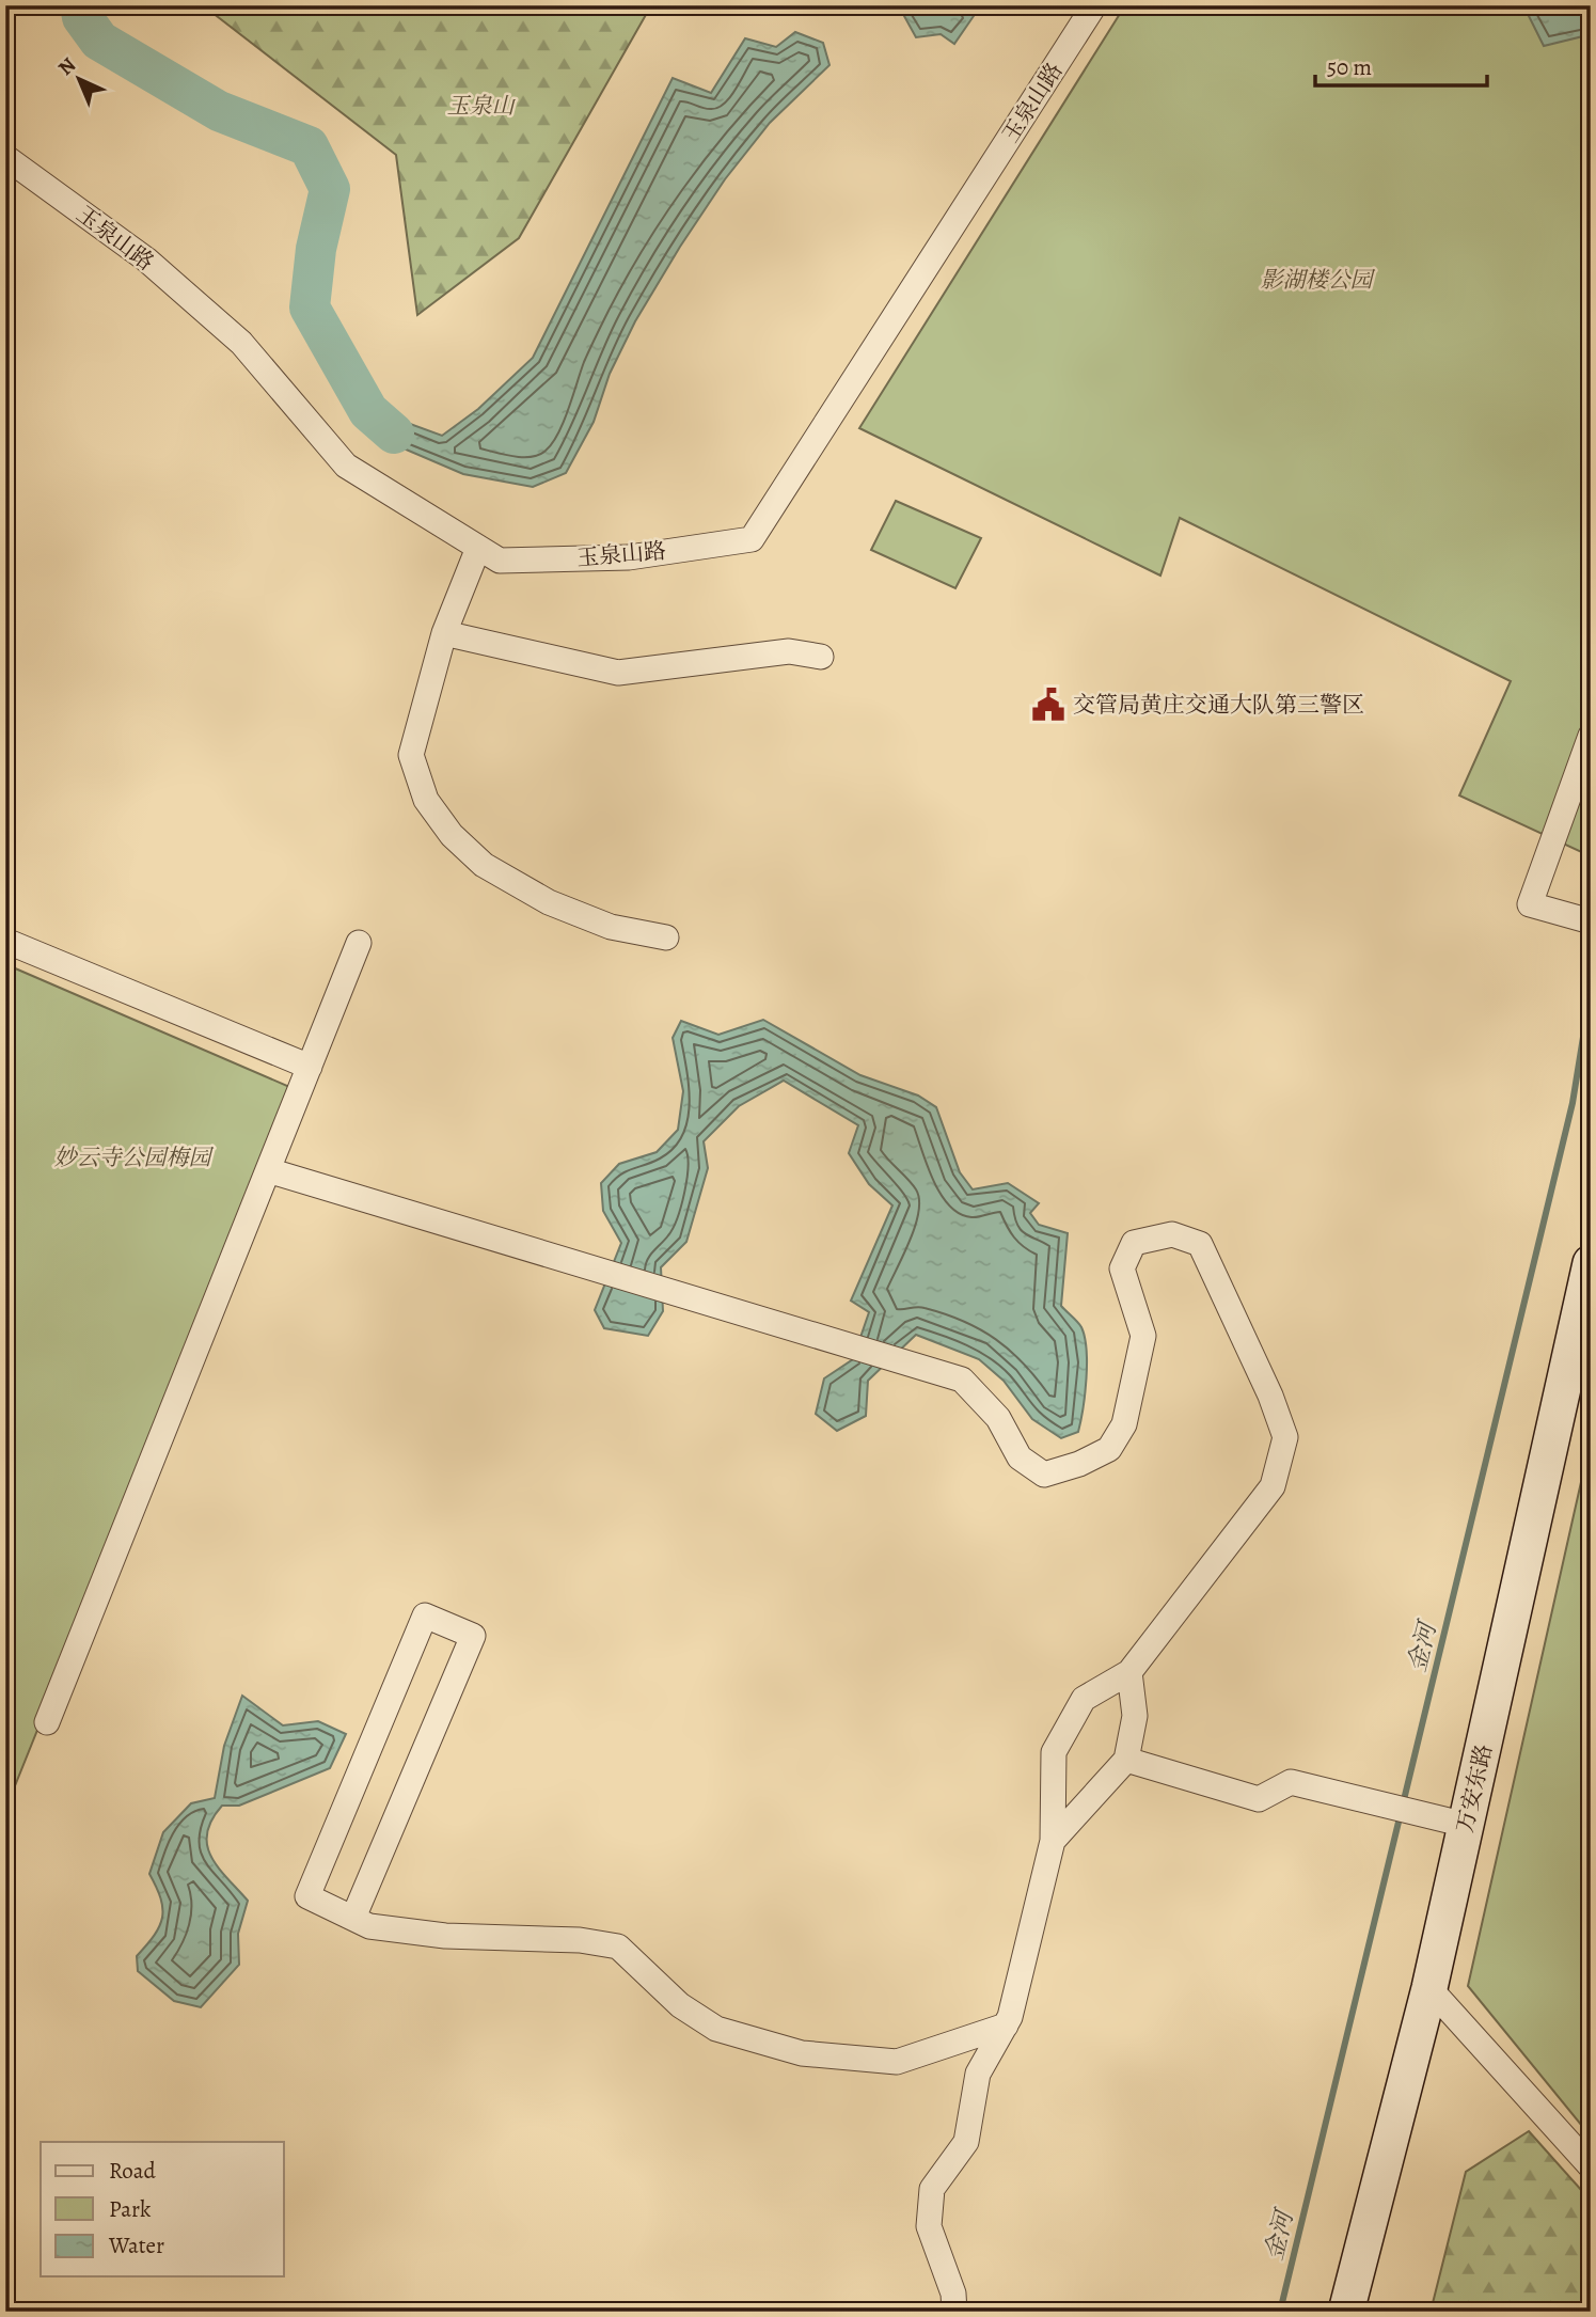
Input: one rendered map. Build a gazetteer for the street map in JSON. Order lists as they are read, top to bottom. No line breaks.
{"streets":{"street":["玉泉山路","万安东路"]},"water":["金河"],"parks":["玉泉山","影湖楼公园","妙云寺公园梅园"],"places":{"public building":["交管局黄庄交通大队第三警区"]},"legend":["Road","Park","Water"],"scale_bar":"50 m","north":"top left"}
